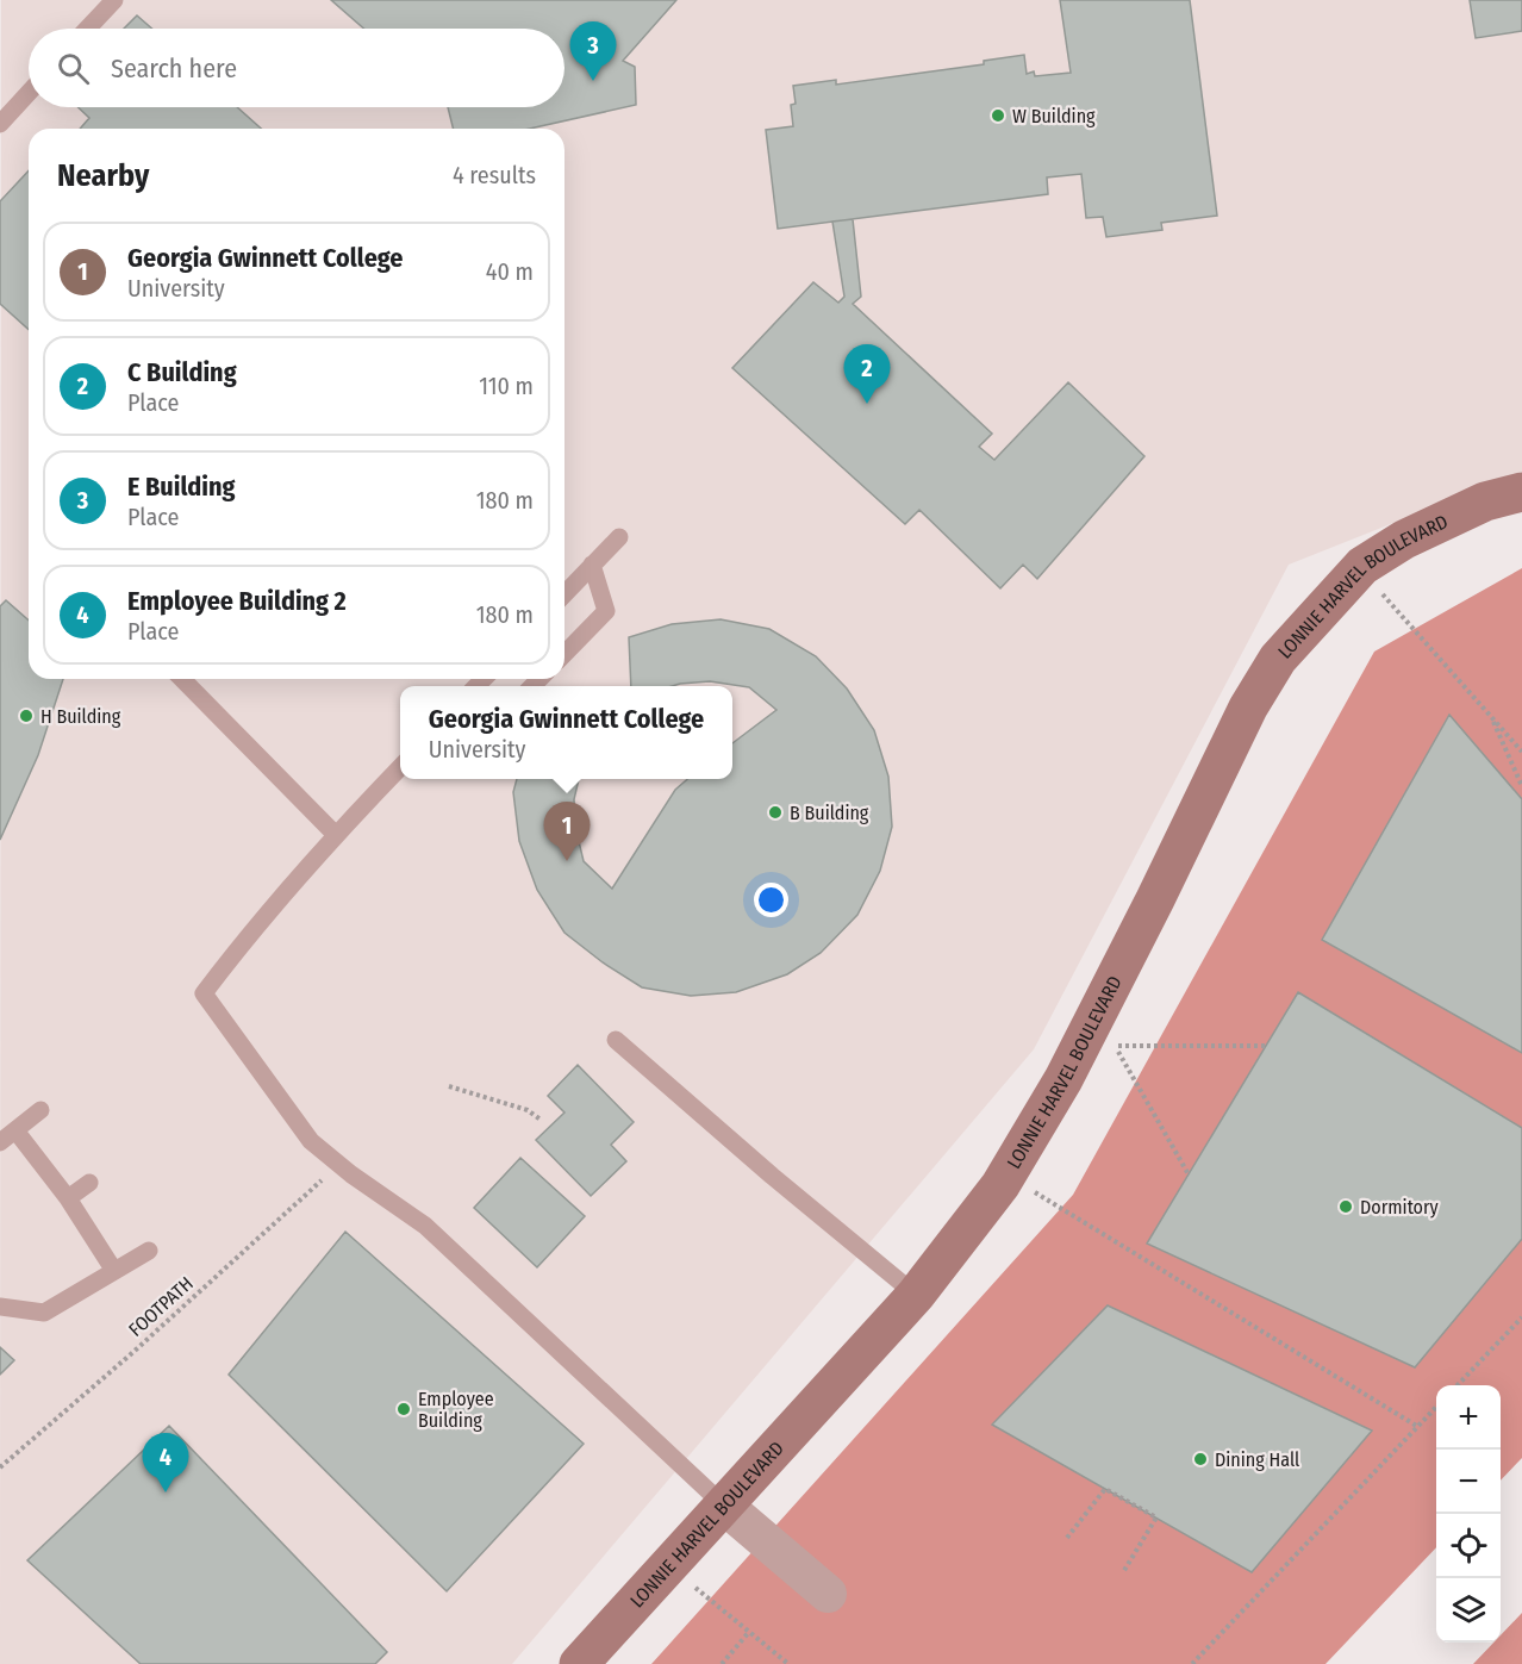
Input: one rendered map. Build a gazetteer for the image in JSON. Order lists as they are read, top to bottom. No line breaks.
{"streets":{"street":["LONNIE HARVEL BOULEVARD"],"path":["FOOTPATH"]},"places":["W Building","H Building","B Building","Dormitory","Employee Building","Dining Hall"],"page":{"pins":["3","2","1","4"],"search":"Search here","heading":["Nearby","4 results"],"list":[{"mark":"1","name":"Georgia Gwinnett College","note":"University","value":"40 m"},{"mark":"2","name":"C Building","note":"Place","value":"110 m"},{"mark":"3","name":"E Building","note":"Place","value":"180 m"},{"mark":"4","name":"Employee Building 2","note":"Place","value":"180 m"}],"popup":["Georgia Gwinnett College","University"],"map_buttons":["+","−"]}}
